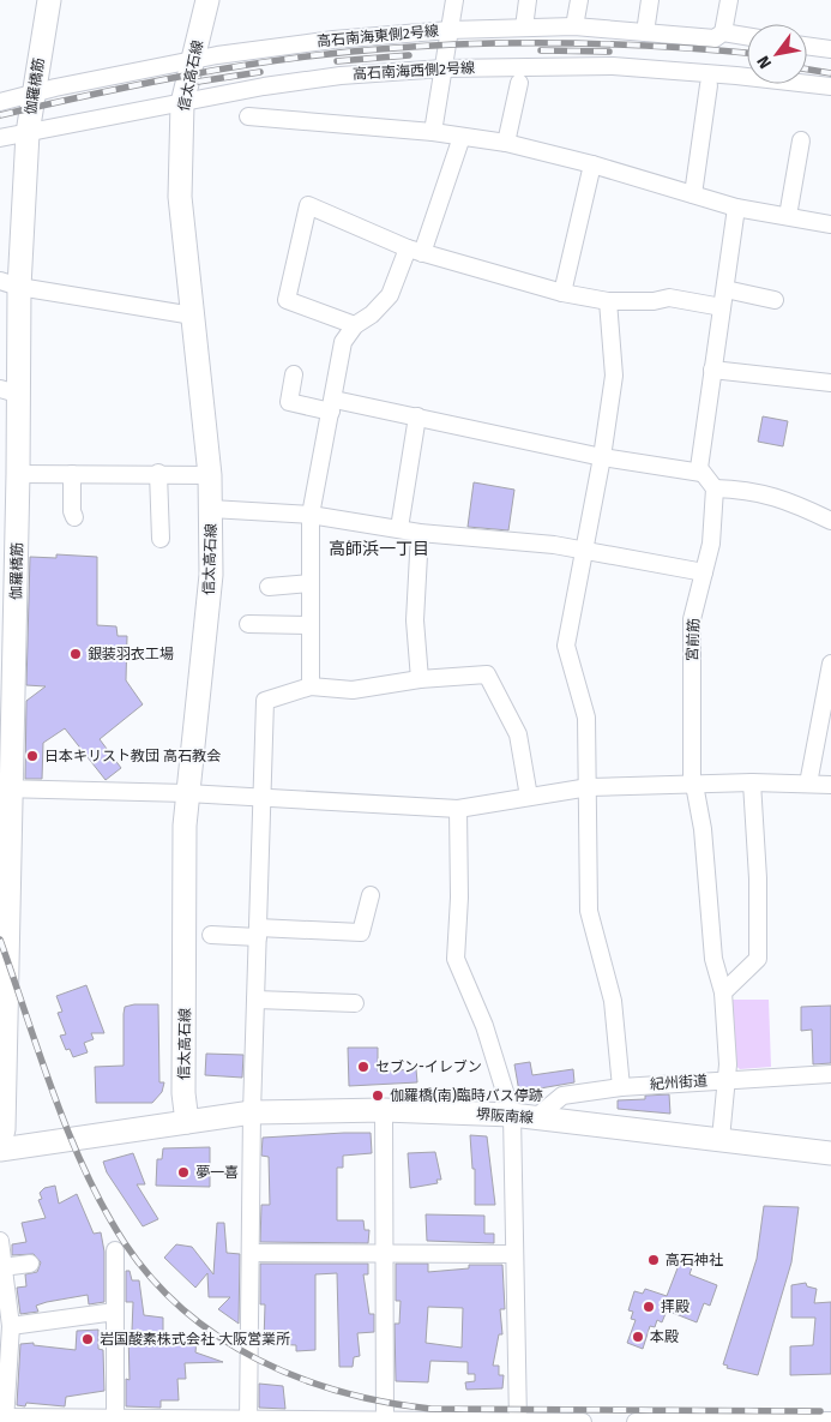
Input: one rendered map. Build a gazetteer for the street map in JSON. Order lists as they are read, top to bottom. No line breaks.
{"streets":{"main road":["信太高石線","伽羅橋筋","堺阪南線"],"street":["高石南海東側2号線","高石南海西側2号線","宮前筋","紀州街道"]},"crossings":[["高石南海東側2号線","信太高石線"],["高石南海東側2号線","伽羅橋筋"],["高石南海西側2号線","信太高石線"],["高石南海西側2号線","伽羅橋筋"],["信太高石線","堺阪南線"],["宮前筋","紀州街道"],["宮前筋","堺阪南線"],["紀州街道","堺阪南線"]],"districts":["高師浜一丁目"],"places":["銀装羽衣工場","日本キリスト教団 高石教会","セブン-イレブン","伽羅橋(南)臨時バス停跡","夢一喜","高石神社","拝殿","本殿","岩国酸素株式会社 大阪営業所"],"north":"bottom left"}
